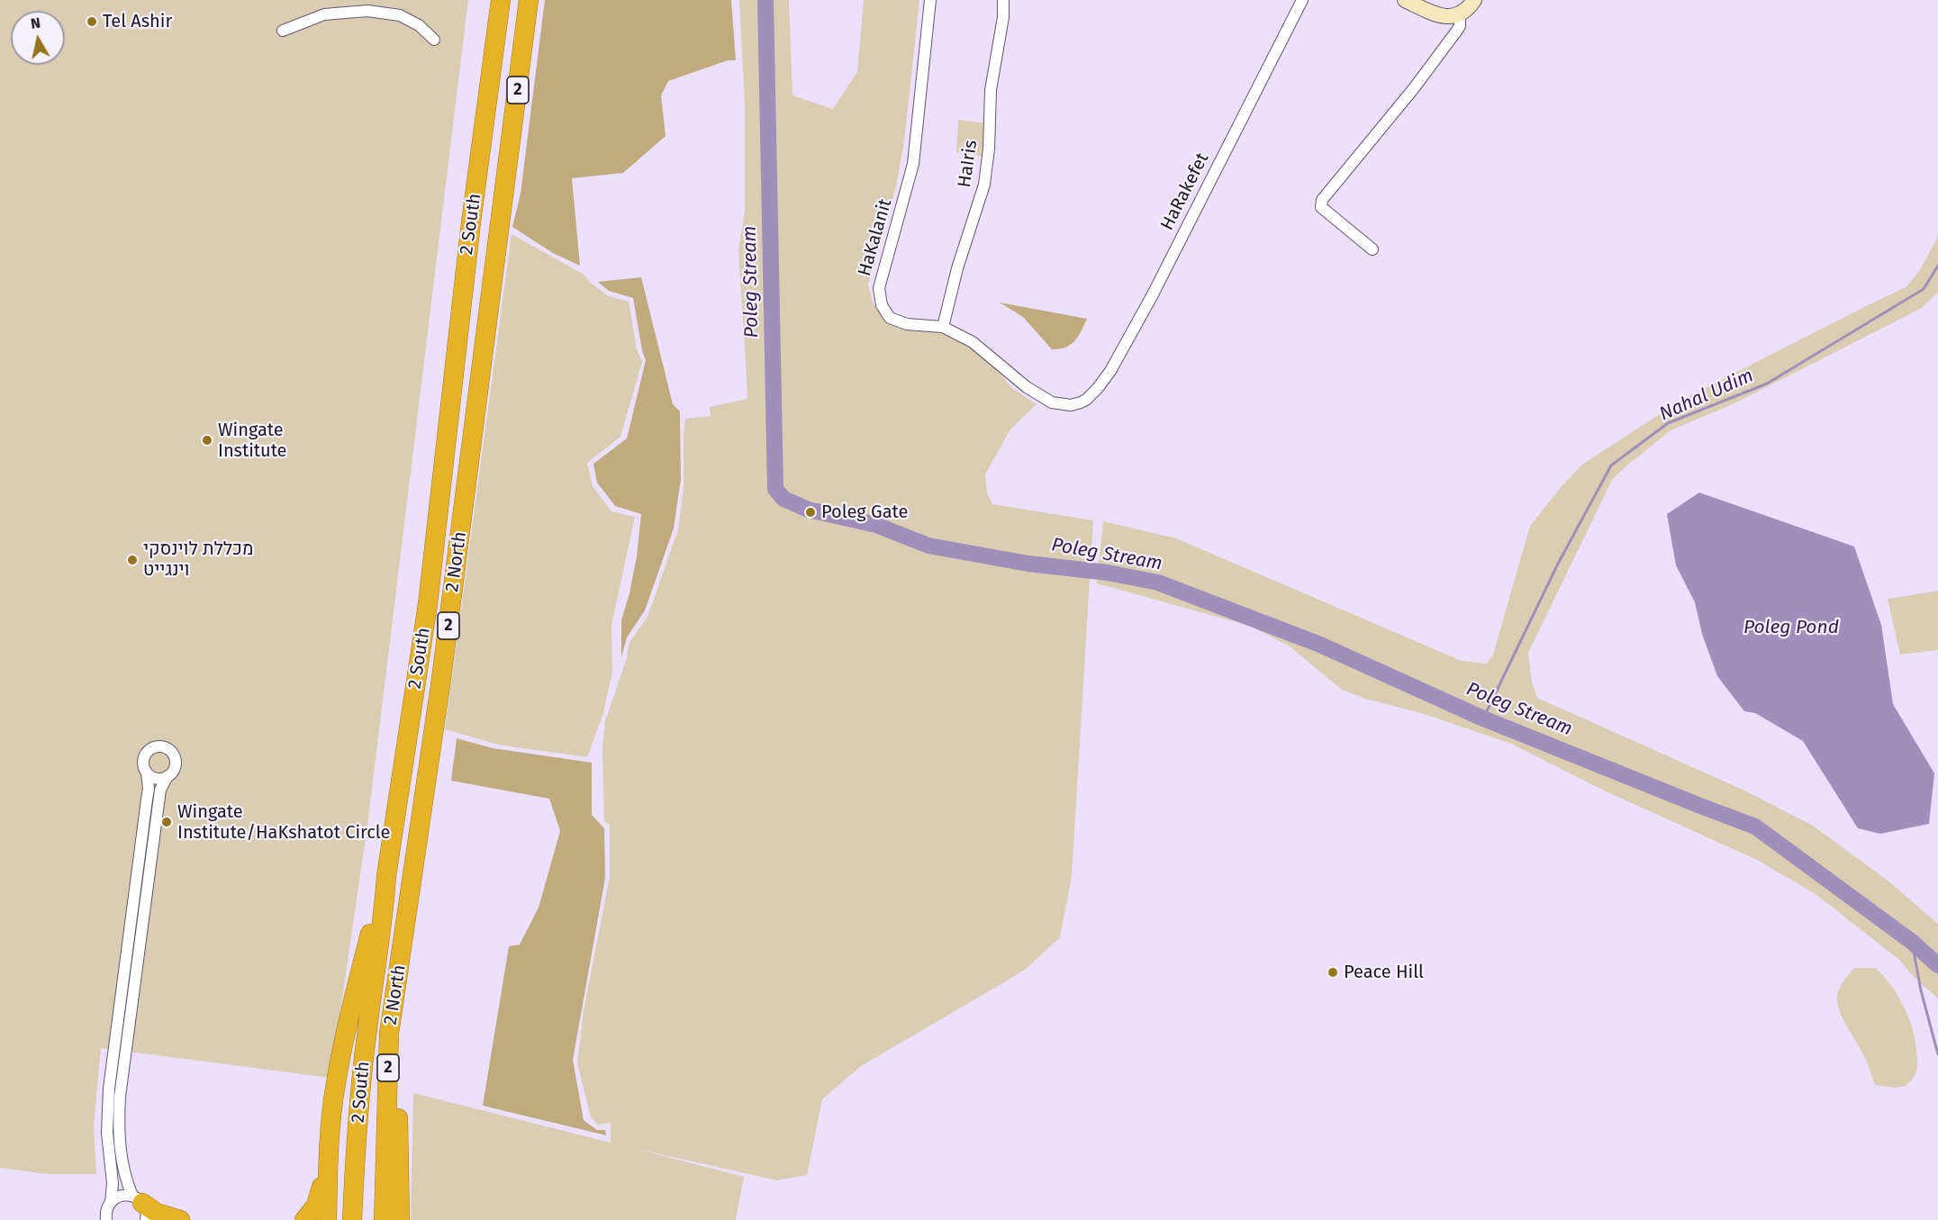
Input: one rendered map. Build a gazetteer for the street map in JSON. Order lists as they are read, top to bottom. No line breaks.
{"streets":{"highway":["2","2 South","2 North"],"street":["HaIris","HaRakefet","HaKalanit"]},"crossings":[["HaIris","HaKalanit"],["HaRakefet","HaKalanit"]],"water":["Poleg Stream","Nahal Udim","Poleg Pond"],"places":["Tel Ashir","Wingate Institute","Poleg Gate","מכללת לוינסקי וינגייט","Wingate Institute/HaKshatot Circle","Peace Hill"],"north":"top"}
